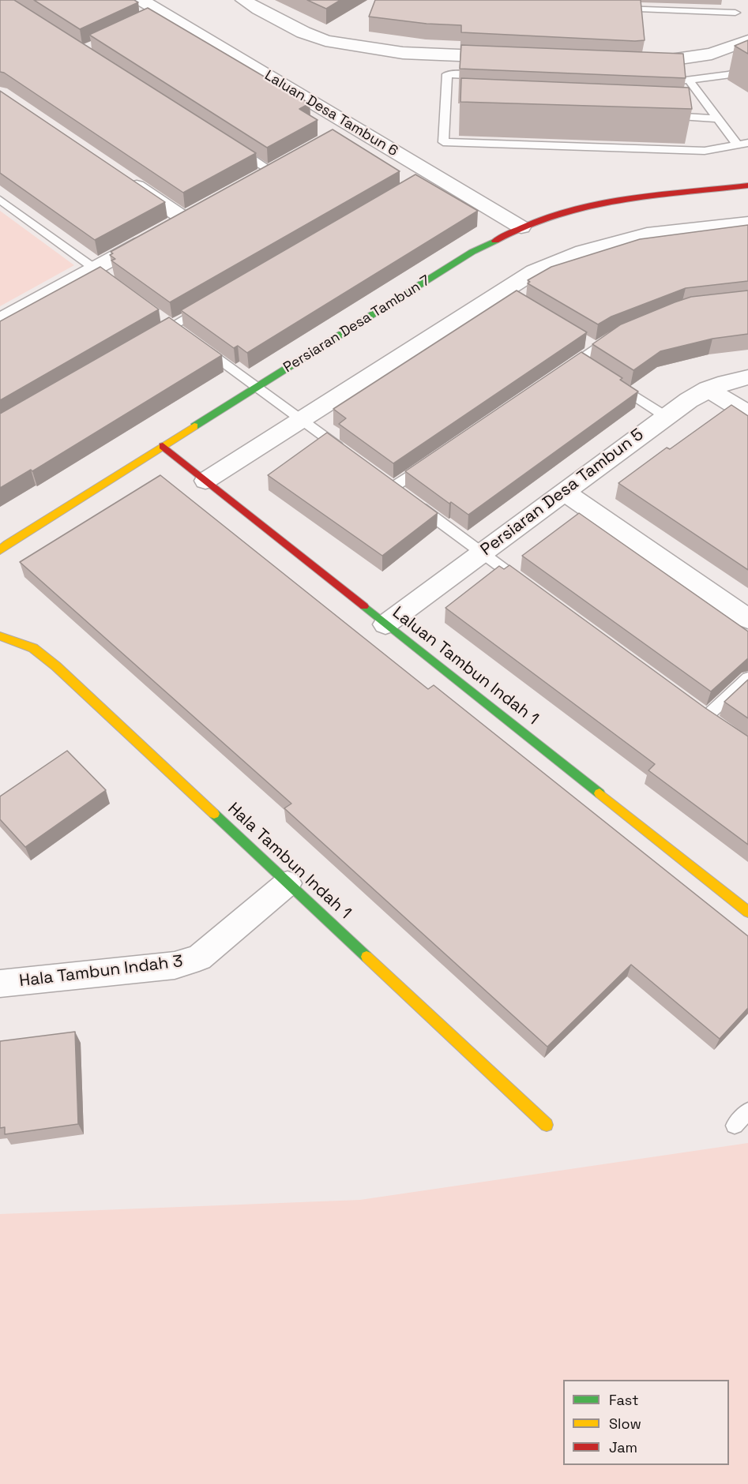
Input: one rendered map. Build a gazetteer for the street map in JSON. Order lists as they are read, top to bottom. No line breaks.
{"streets":{"street":["Laluan Desa Tambun 6","Persiaran Desa Tambun 7","Persiaran Desa Tambun 5","Laluan Tambun Indah 1","Hala Tambun Indah 1","Hala Tambun Indah 3"]},"crossings":[["Laluan Desa Tambun 6","Persiaran Desa Tambun 7"],["Persiaran Desa Tambun 7","Laluan Tambun Indah 1"],["Persiaran Desa Tambun 5","Laluan Tambun Indah 1"],["Hala Tambun Indah 1","Hala Tambun Indah 3"]],"legend":["Fast","Slow","Jam"]}
